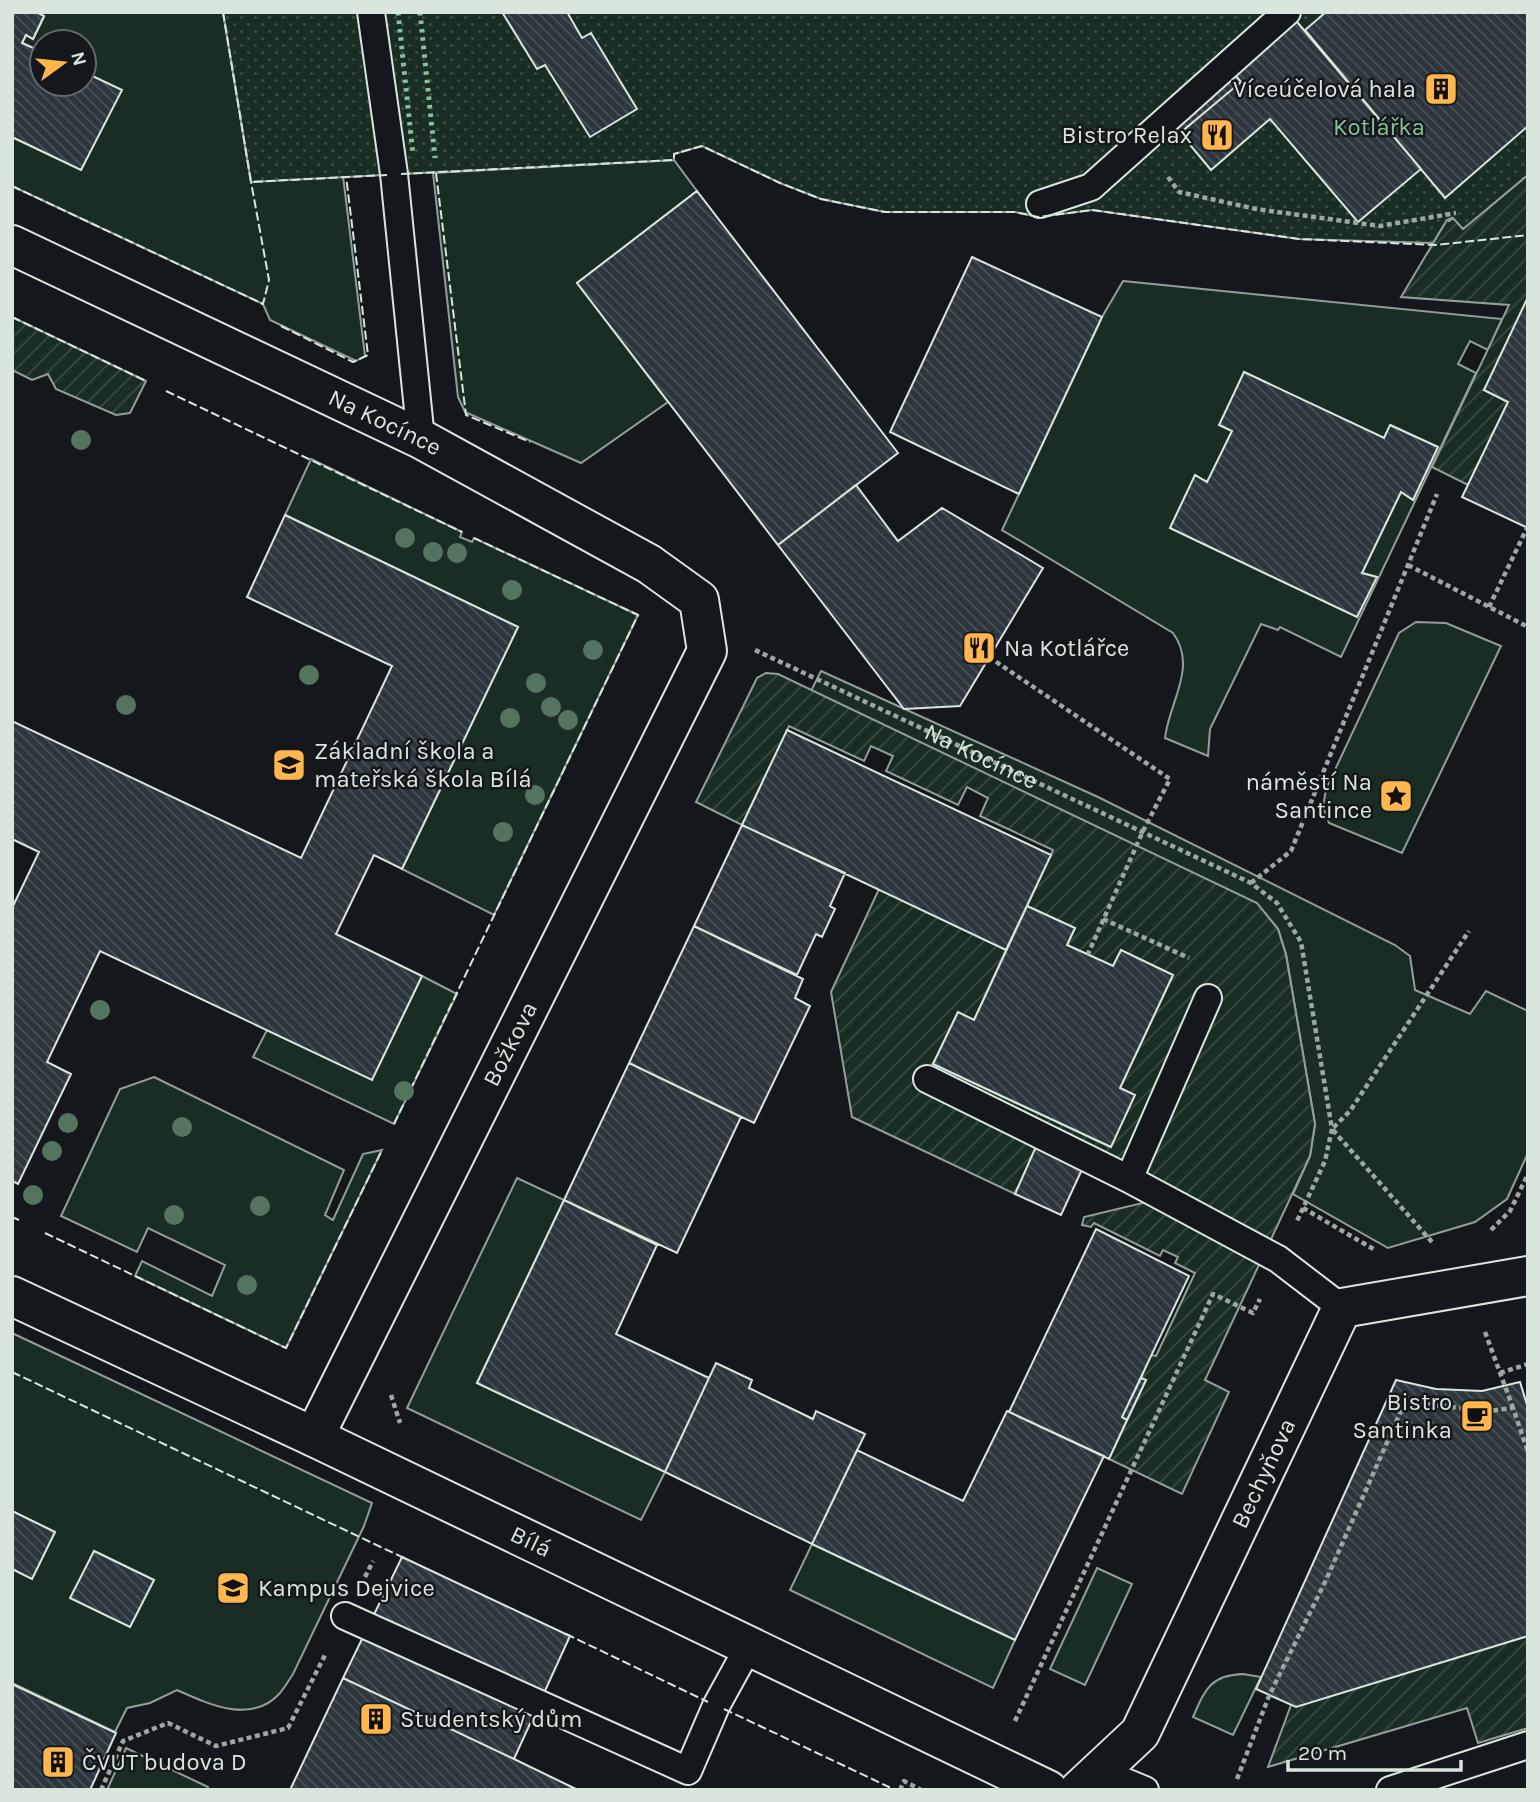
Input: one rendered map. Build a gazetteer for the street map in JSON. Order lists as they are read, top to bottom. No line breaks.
{"streets":{"street":["Na Kocínce","Božkova","Bechyňova","Bílá"]},"crossings":[["Na Kocínce","Božkova"],["Božkova","Bílá"]],"parks":["Kotlářka"],"places":{"building":["Víceúčelová hala","Studentský dům","ČVUT budova D"],"restaurant":["Bistro Relax","Na Kotlářce"],"school or university":["Základní škola a mateřská škola Bílá","Kampus Dejvice"],"place":["náměstí Na Santince"],"cafe":["Bistro Santinka"]},"scale_bar":"20 m","north":"right"}
